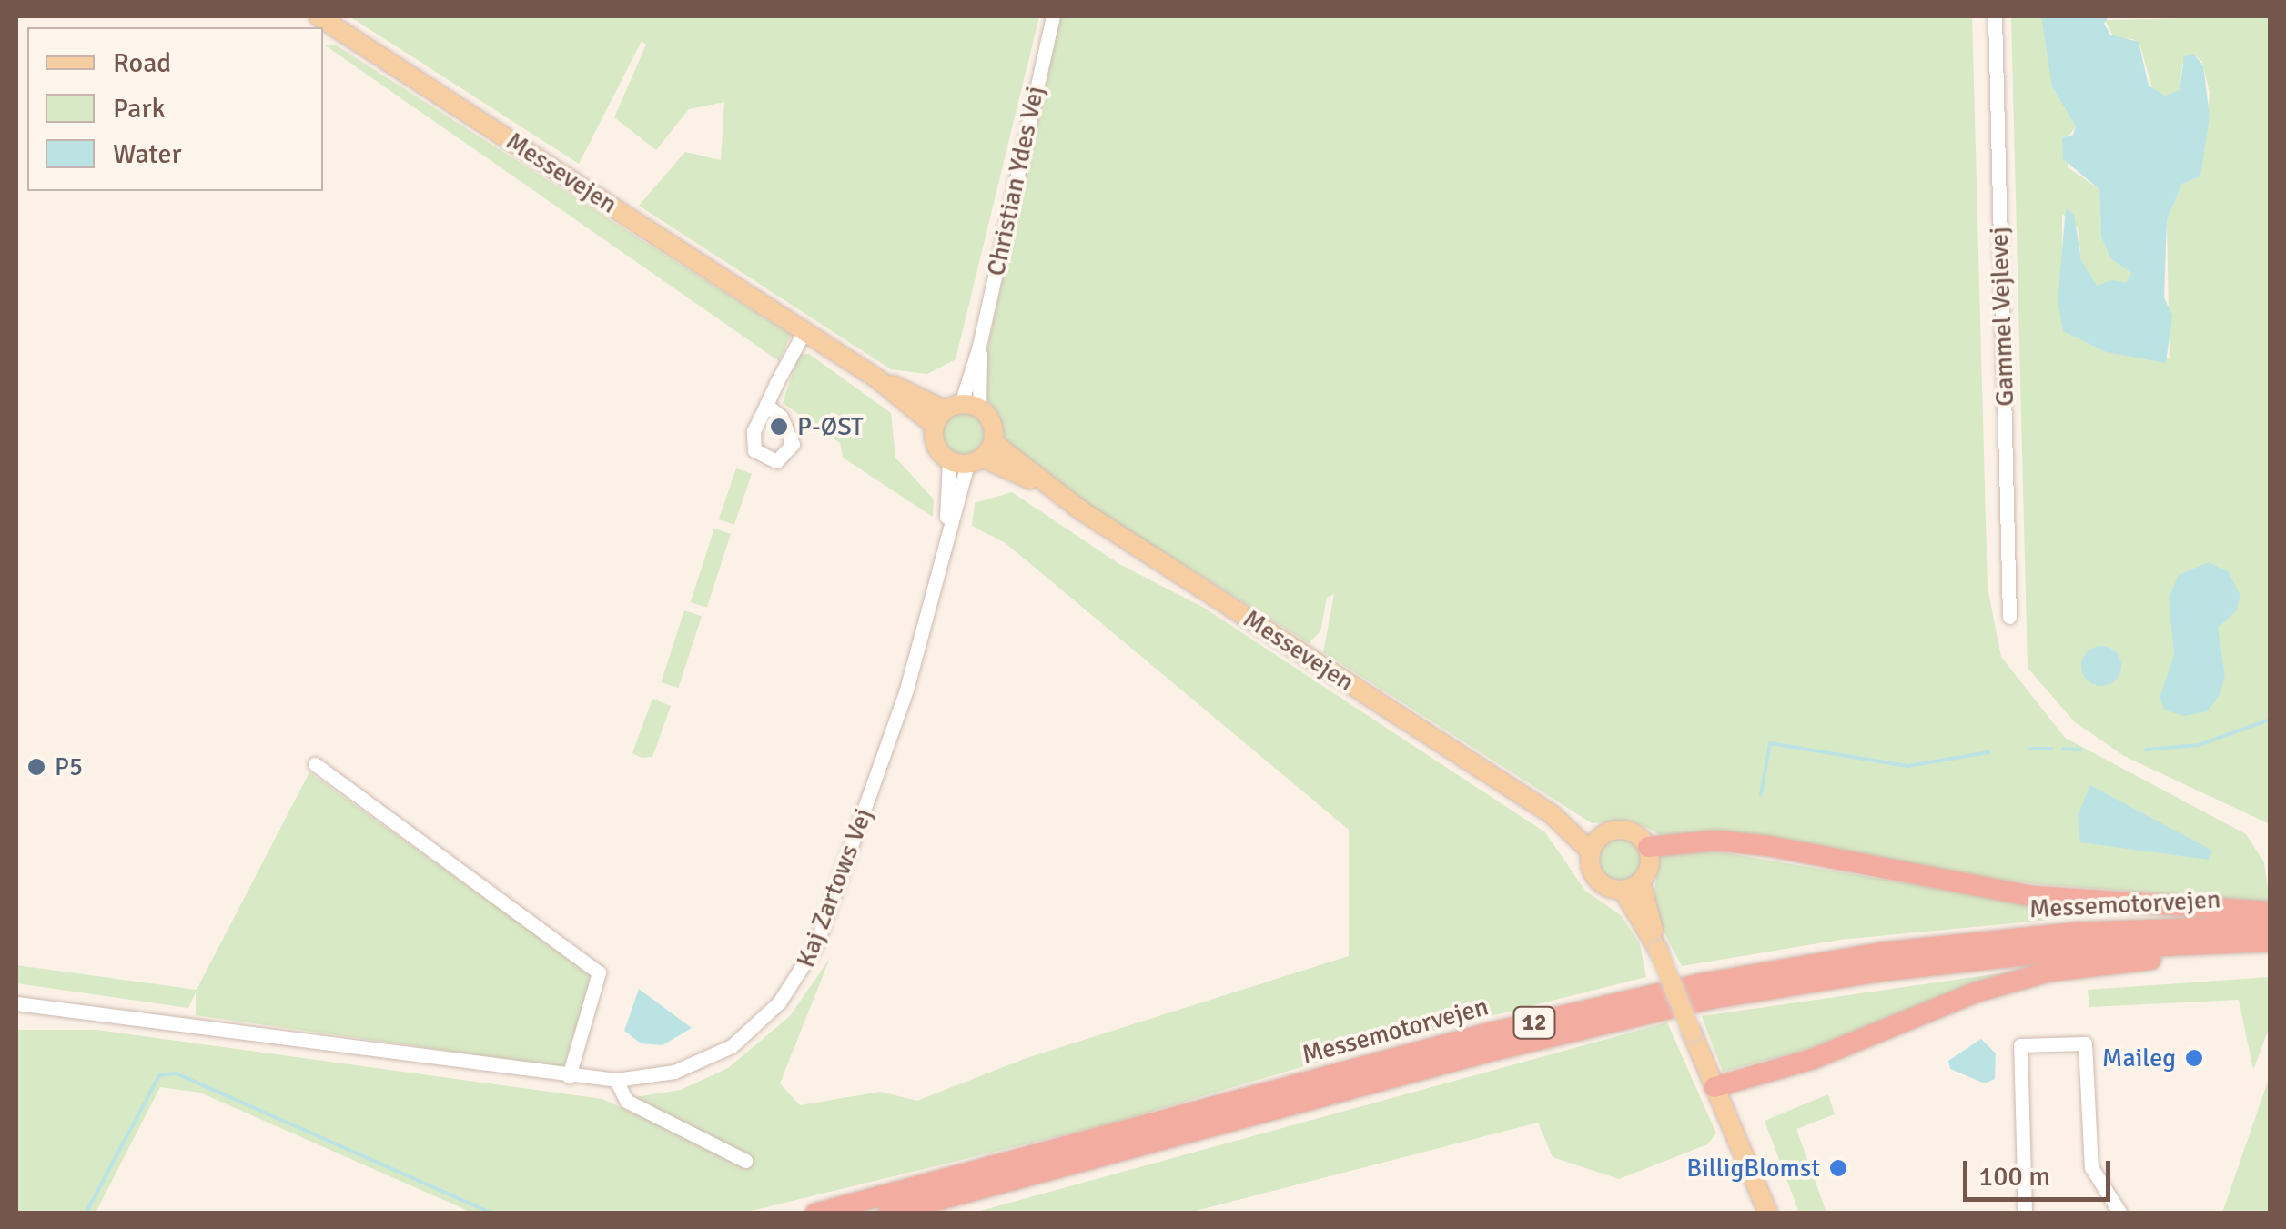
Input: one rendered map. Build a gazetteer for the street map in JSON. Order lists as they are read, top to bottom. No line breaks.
{"streets":{"highway":["Messemotorvejen","12"],"main road":["Messevejen"],"street":["Christian Ydes Vej","Gammel Vejlevej","Kaj Zartows Vej"]},"crossings":[["Messevejen","Christian Ydes Vej"],["Messevejen","Kaj Zartows Vej"]],"places":["P-ØST","P5","Maileg","BilligBlomst"],"legend":["Road","Park","Water"],"scale_bar":"100 m"}
